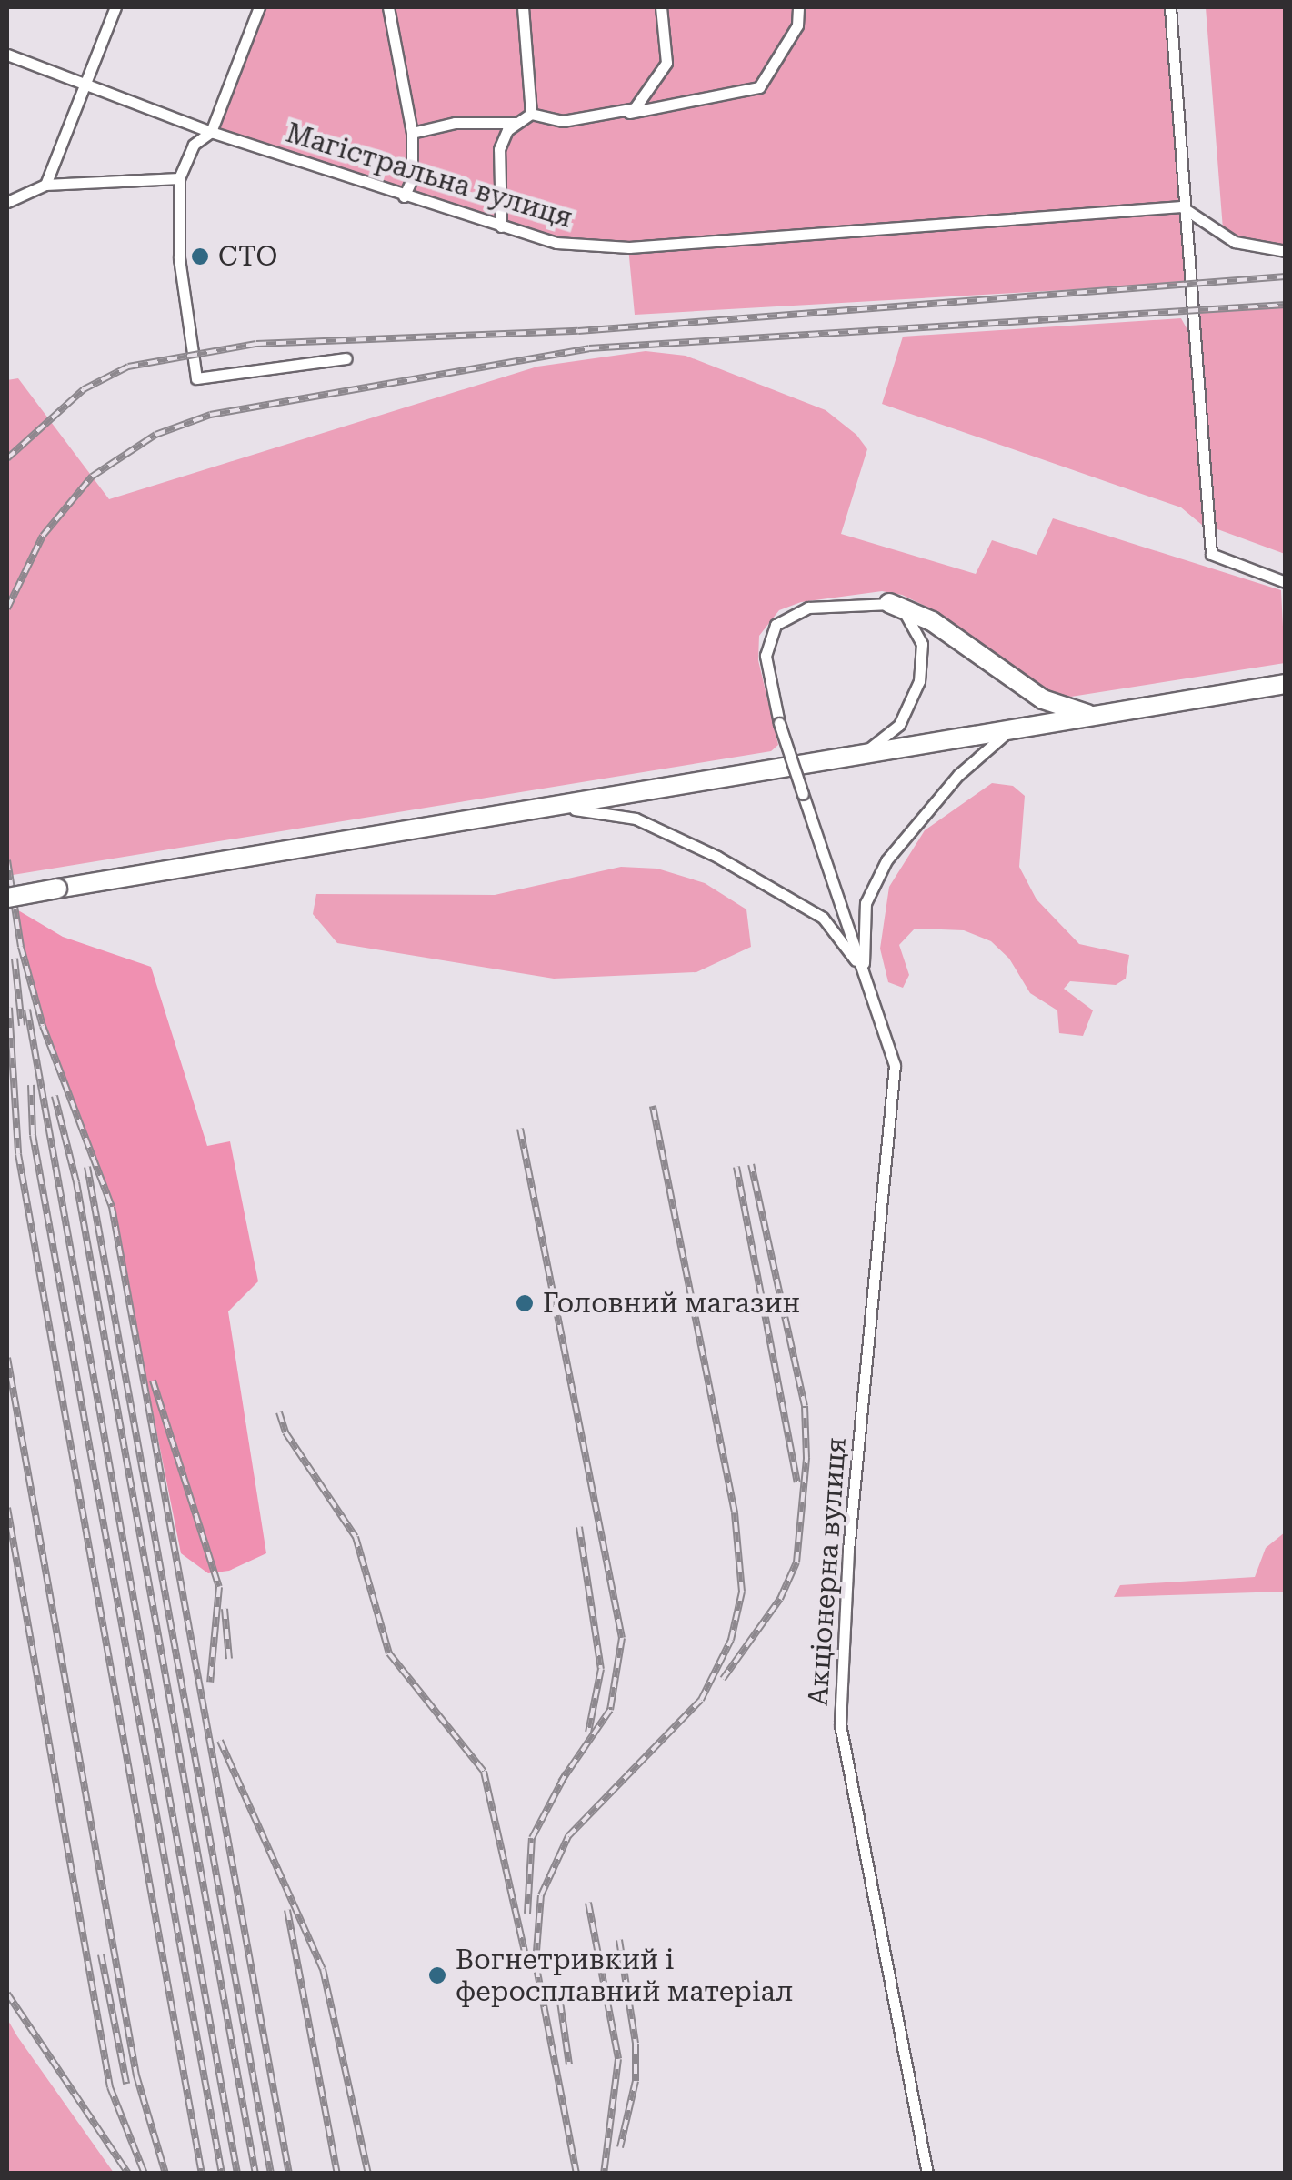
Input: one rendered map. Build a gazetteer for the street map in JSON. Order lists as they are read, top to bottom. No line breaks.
{"streets":{"street":["Магістральна вулиця","Акціонерна вулиця"]},"places":["СТО","Головний магазин","Вогнетривкий і феросплавний матеріал"]}
